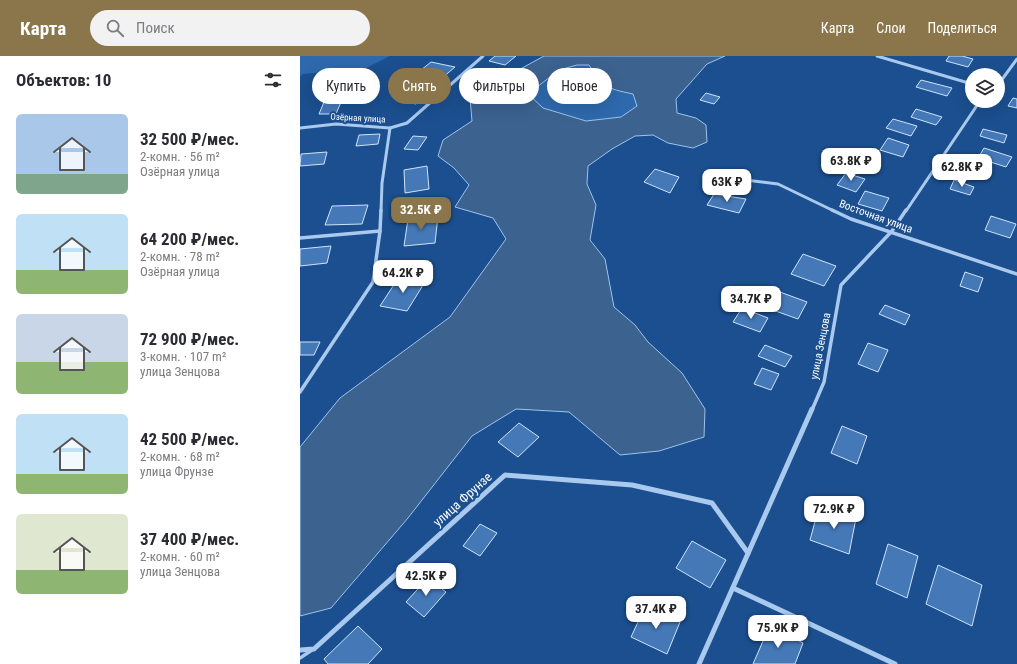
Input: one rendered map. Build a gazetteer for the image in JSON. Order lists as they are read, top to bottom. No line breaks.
{"streets":{"street":["Озёрная улица","Восточная улица","улица Зенцова","улица Фрунзе"]},"crossings":[["Восточная улица","улица Зенцова"],["улица Зенцова","улица Фрунзе"]],"page":{"header":"Карта","search":"Поиск","nav":["Карта","Слои","Поделиться"],"heading":"Объектов: 10","chip":["Купить","Снять","Фильтры","Новое"],"list":[{"name":"32 500 ₽/мес.","note":"2-комн. · 56 m² · Озёрная улица"},{"name":"64 200 ₽/мес.","note":"2-комн. · 78 m² · Озёрная улица"},{"name":"72 900 ₽/мес.","note":"3-комн. · 107 m² · улица Зенцова"},{"name":"42 500 ₽/мес.","note":"2-комн. · 68 m² · улица Фрунзе"},{"name":"37 400 ₽/мес.","note":"2-комн. · 60 m² · улица Зенцова"}],"price":["63.8K ₽","62.8K ₽","63K ₽","32.5K ₽","64.2K ₽","34.7K ₽","72.9K ₽","42.5K ₽","37.4K ₽","75.9K ₽"]}}
